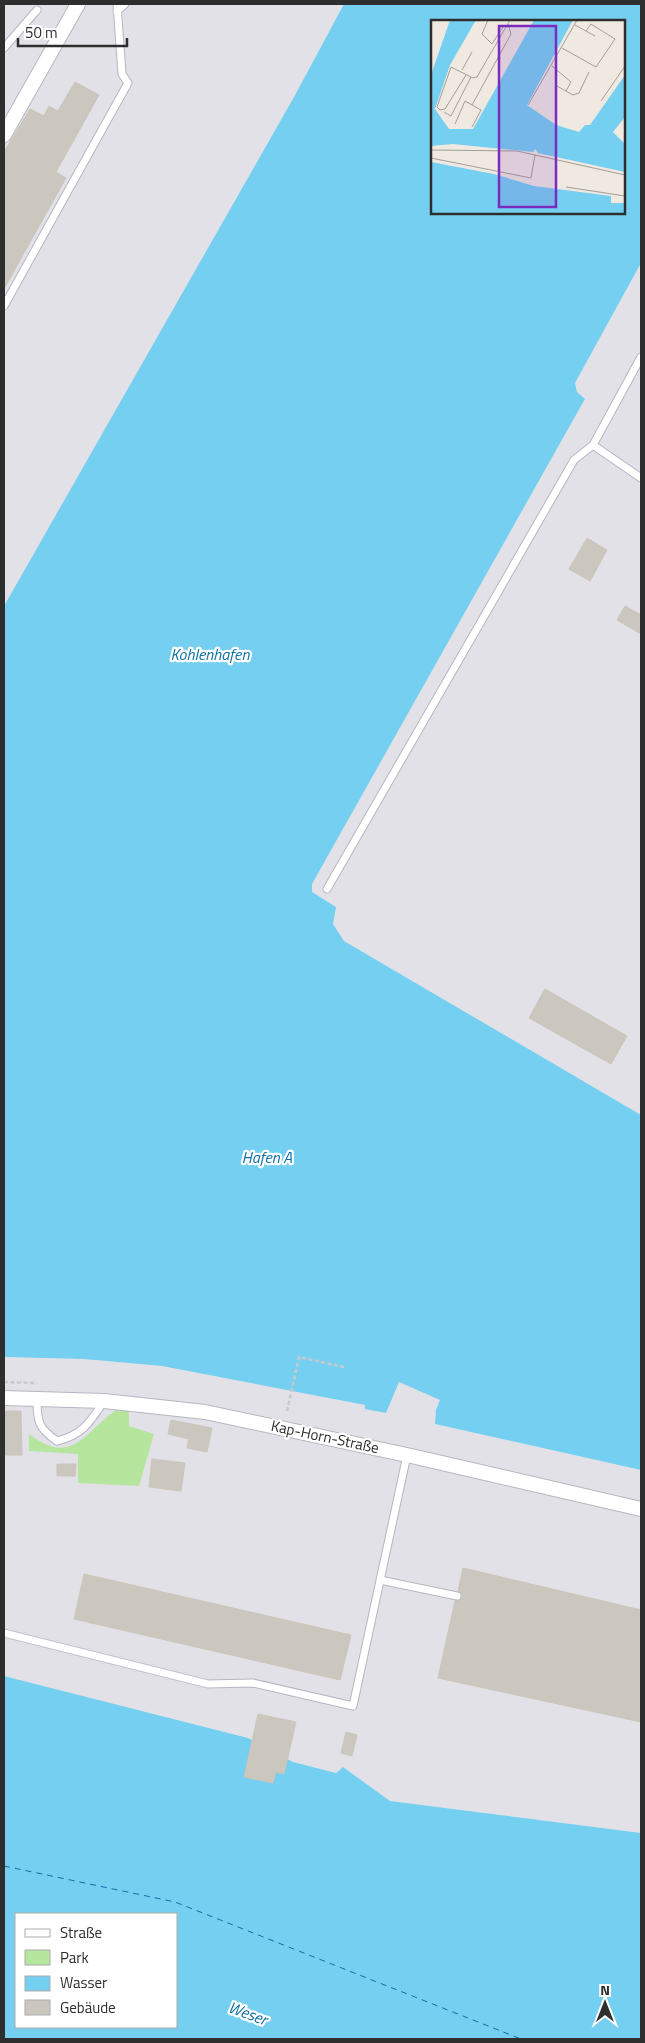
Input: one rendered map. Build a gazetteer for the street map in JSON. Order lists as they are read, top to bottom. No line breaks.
{"streets":{"street":["Kap-Horn-Straße"]},"water":["Kohlenhafen","Hafen A","Weser"],"legend":["Straße","Park","Wasser","Gebäude"],"scale_bar":"50 m","north":"top"}
